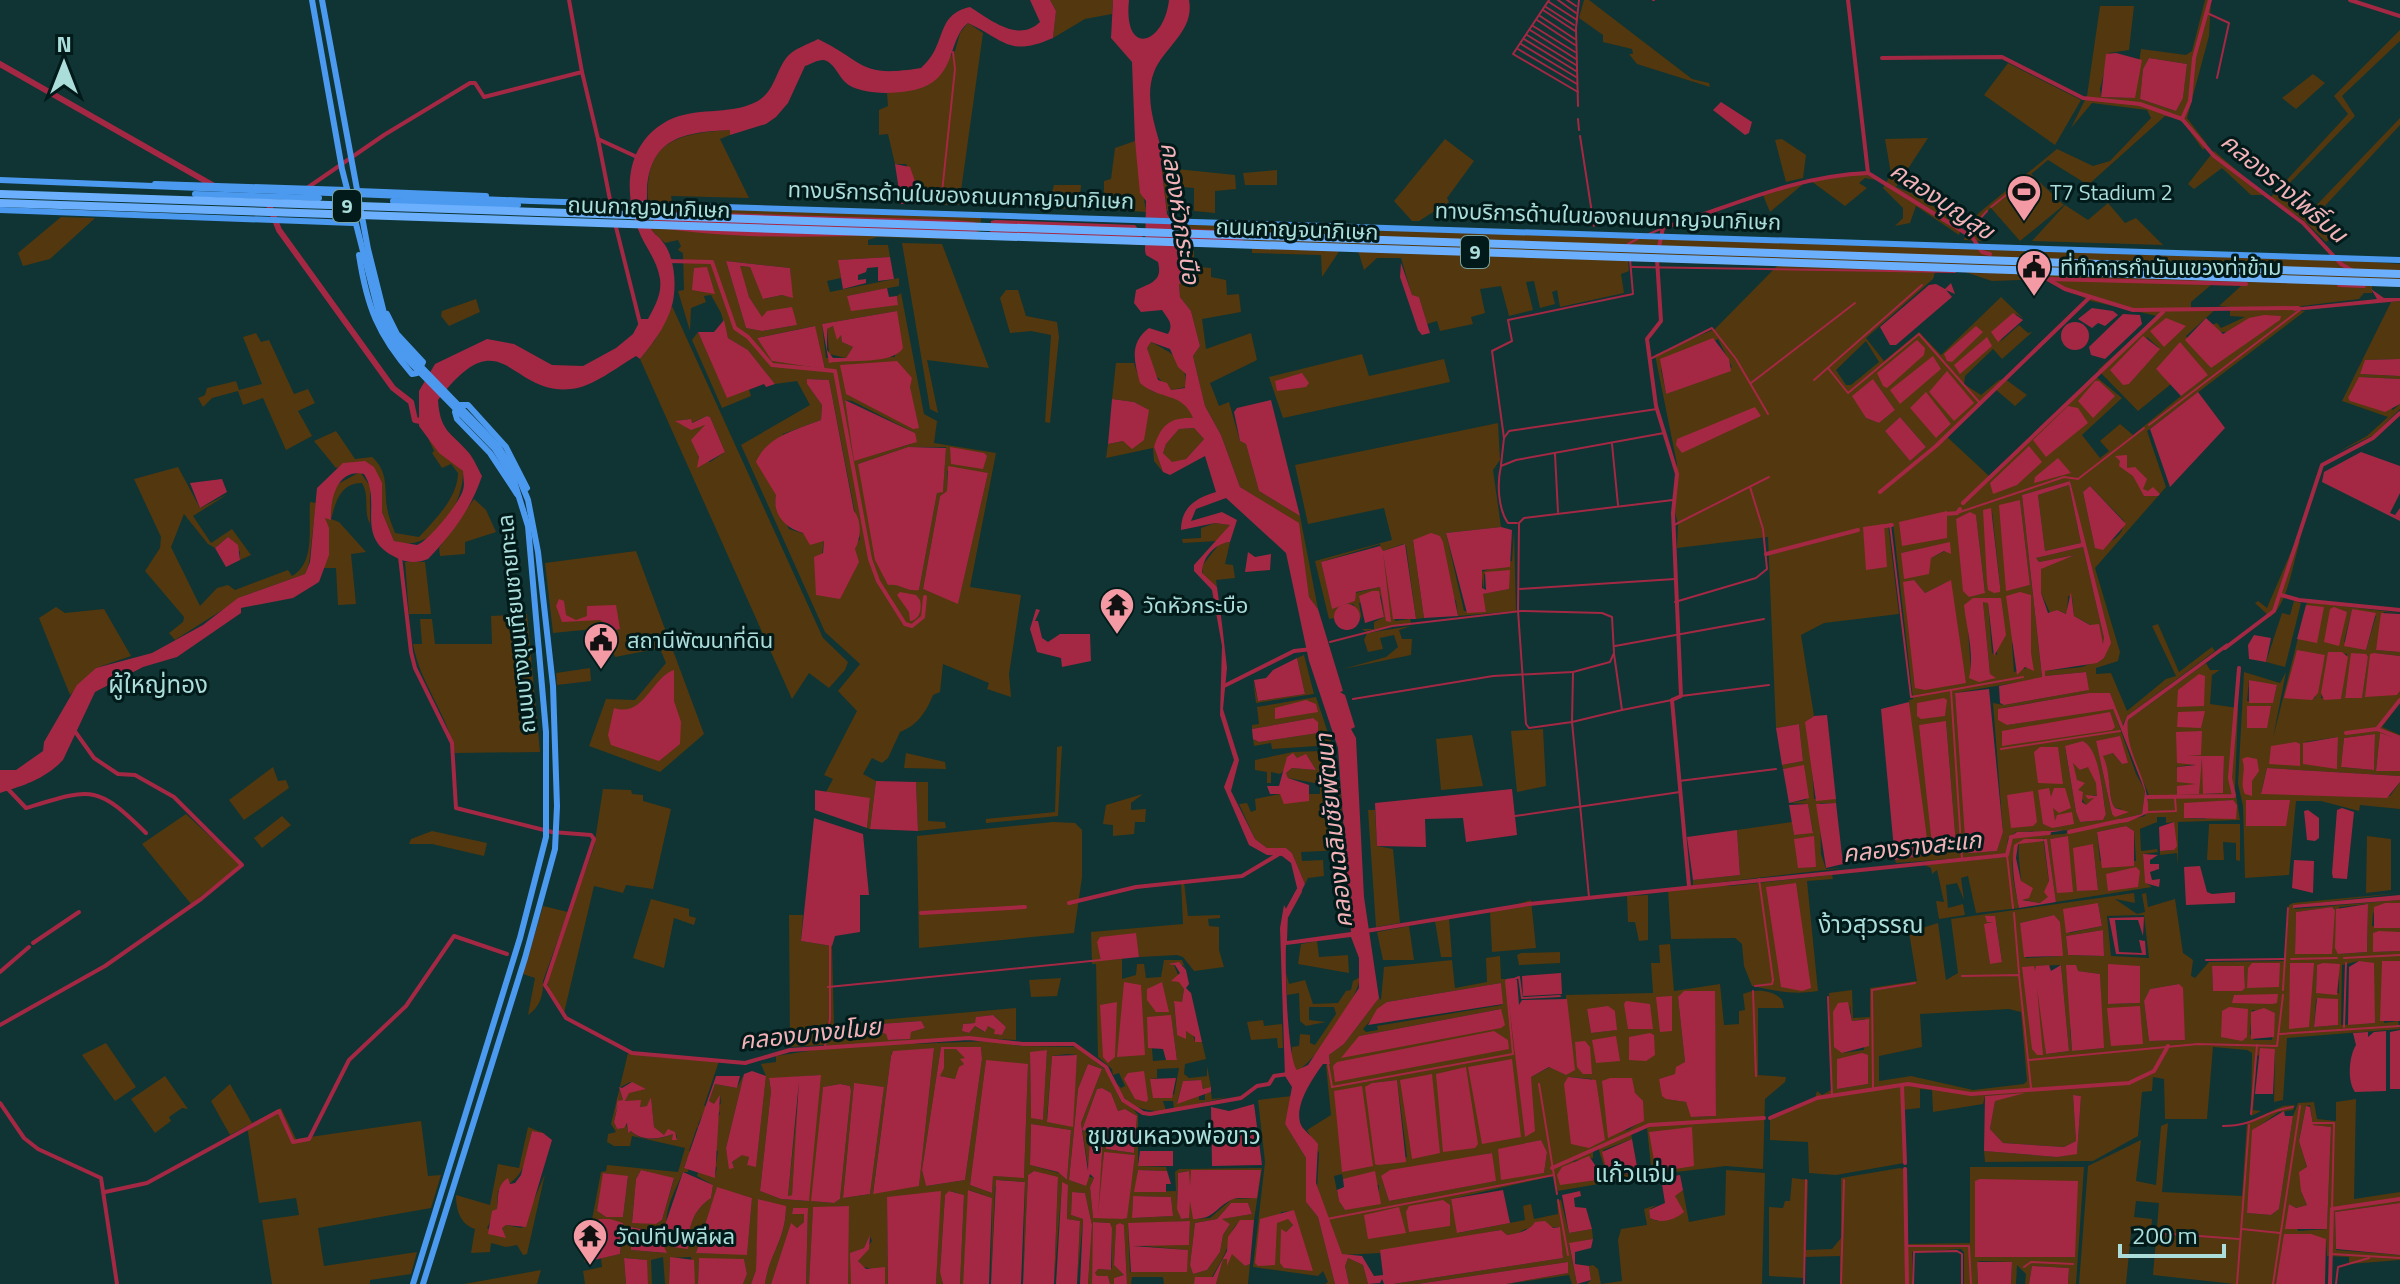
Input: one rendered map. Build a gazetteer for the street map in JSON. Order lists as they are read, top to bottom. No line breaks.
{"streets":{"highway":["9","ถนนกาญจนาภิเษก"],"main road":["ทางบริการด้านในของถนนกาญจนาภิเษก","ถนนบางขุนเทียนชายทะเล"]},"districts":["ผู้ใหญ่ทอง","ง้าวสุวรรณ","ชุมชนหลวงพ่อขาว","แก้วแจ่ม"],"water":["คลองรางโพธิ์บน","คลองบุญสุข","คลองหัวกระบือ","คลองเฉลิมชัยพัฒนา","คลองรางสะแก","คลองบางขโมย"],"places":{"sports":["T7 Stadium 2"],"public building":["ที่ทำการกำนันแขวงท่าข้าม","สถานีพัฒนาที่ดิน"],"temple":["วัดหัวกระบือ","วัดปทีปพลีผล"]},"scale_bar":"200 m","north":"top"}
